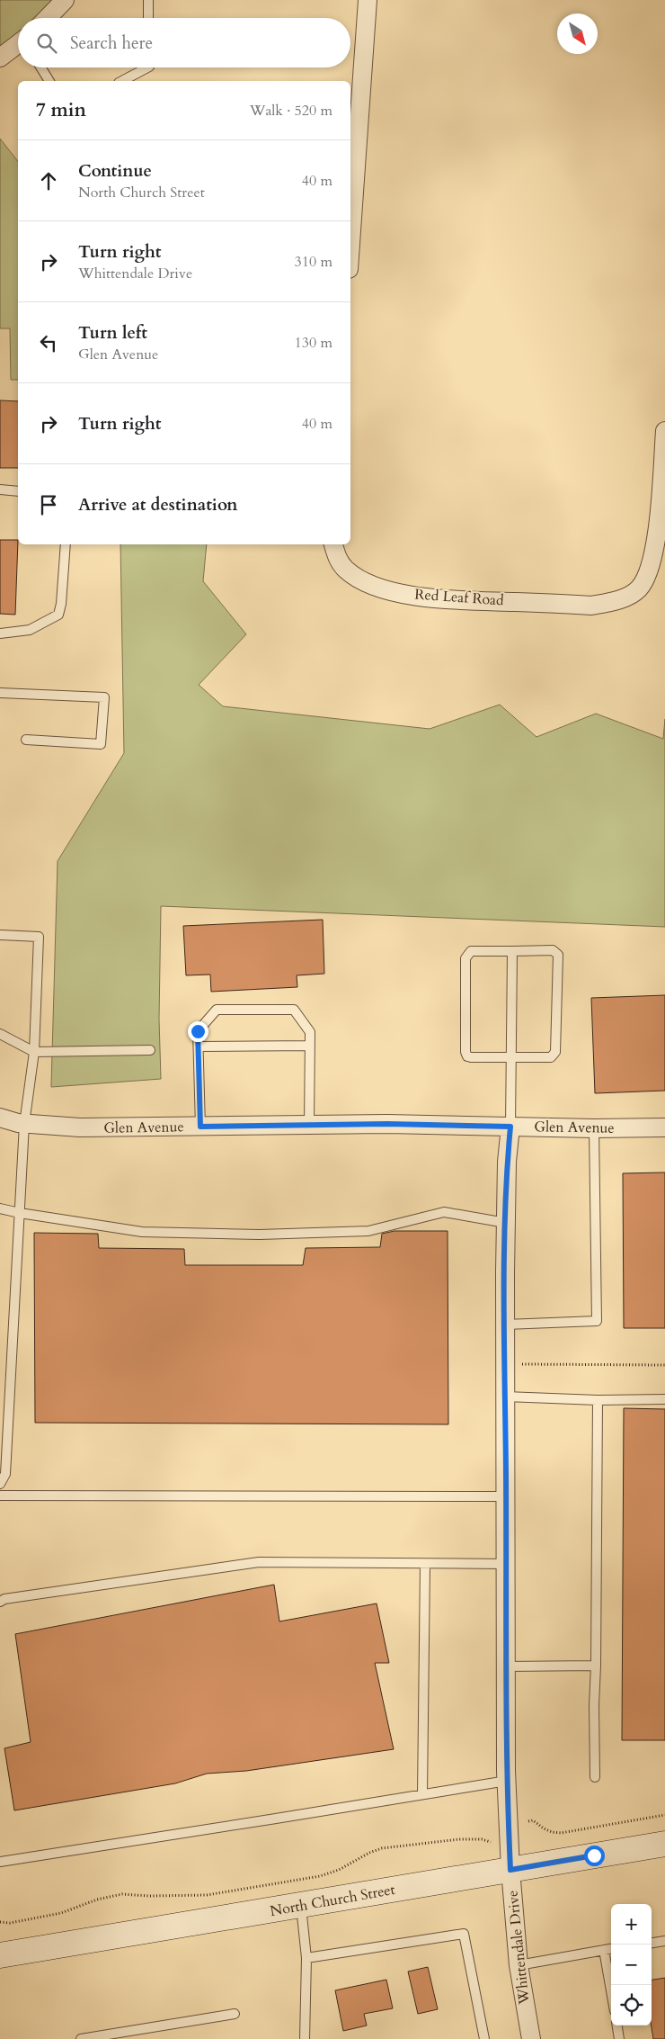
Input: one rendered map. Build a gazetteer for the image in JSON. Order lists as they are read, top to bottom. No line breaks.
{"streets":{"main road":["North Church Street"],"street":["Red Leaf Road","Glen Avenue","Whittendale Drive"]},"crossings":[["Glen Avenue","Whittendale Drive"],["North Church Street","Whittendale Drive"]],"north":"bottom right","page":{"search":"Search here","heading":["7 min","Walk · 520 m"],"list":[["Continue","North Church Street","40 m"],["Turn right","Whittendale Drive","310 m"],["Turn left","Glen Avenue","130 m"],["Turn right","40 m"],"Arrive at destination"],"map_buttons":["+","−"]}}
